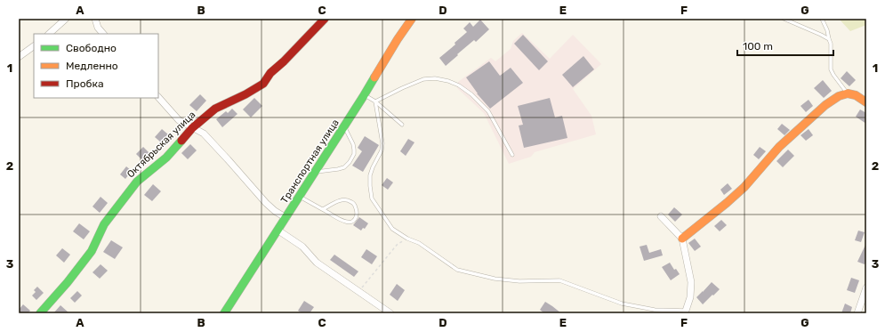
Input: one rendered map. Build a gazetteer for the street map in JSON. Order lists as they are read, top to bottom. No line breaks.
{"streets":{"street":["Октябрьская улица","Транспортная улица"]},"legend":["Свободно","Медленно","Пробка"],"scale_bar":"100 m","grid":{"columns":["A","B","C","D","E","F","G"],"rows":["1","2","3"]}}
